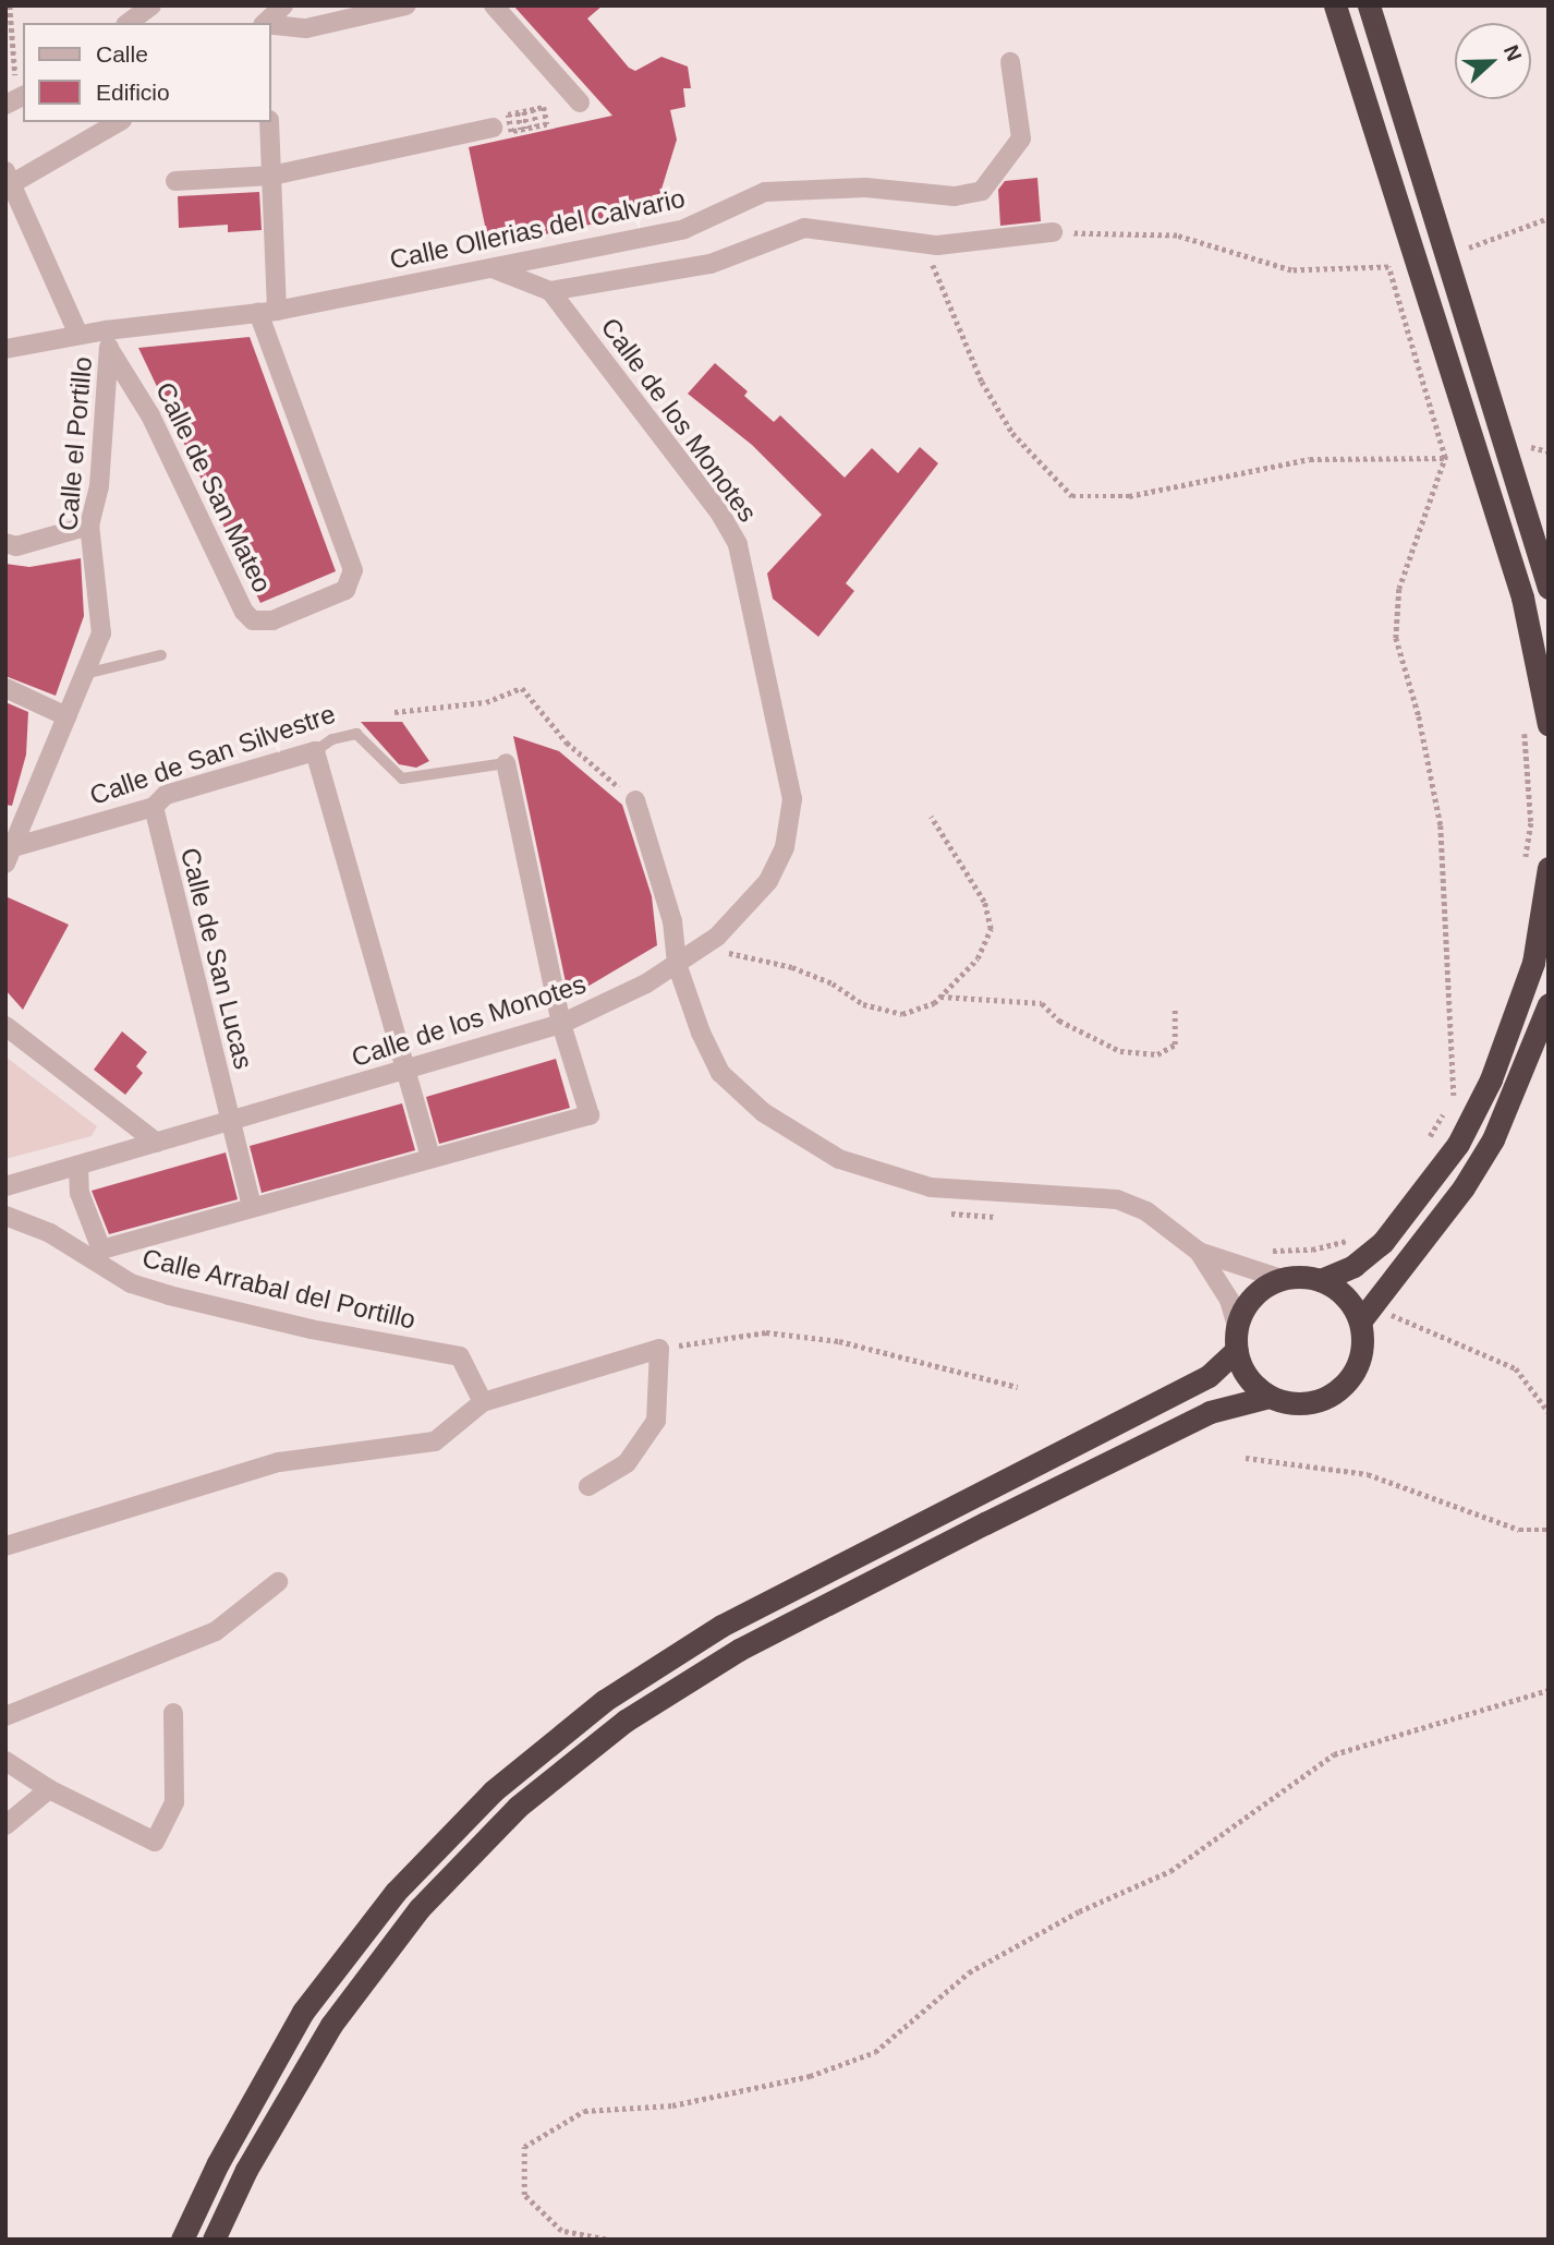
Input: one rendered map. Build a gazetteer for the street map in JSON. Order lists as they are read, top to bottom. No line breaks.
{"streets":{"street":["Calle Ollerias del Calvario","Calle de los Monotes","Calle el Portillo","Calle de San Mateo","Calle de San Silvestre","Calle de San Lucas","Calle Arrabal del Portillo"]},"crossings":[["Calle Ollerias del Calvario","Calle el Portillo"],["Calle Ollerias del Calvario","Calle de San Mateo"],["Calle de los Monotes","Calle de San Lucas"],["Calle el Portillo","Calle de San Mateo"],["Calle el Portillo","Calle de San Silvestre"],["Calle de San Silvestre","Calle de San Lucas"]],"legend":["Calle","Edificio"],"north":"right"}
